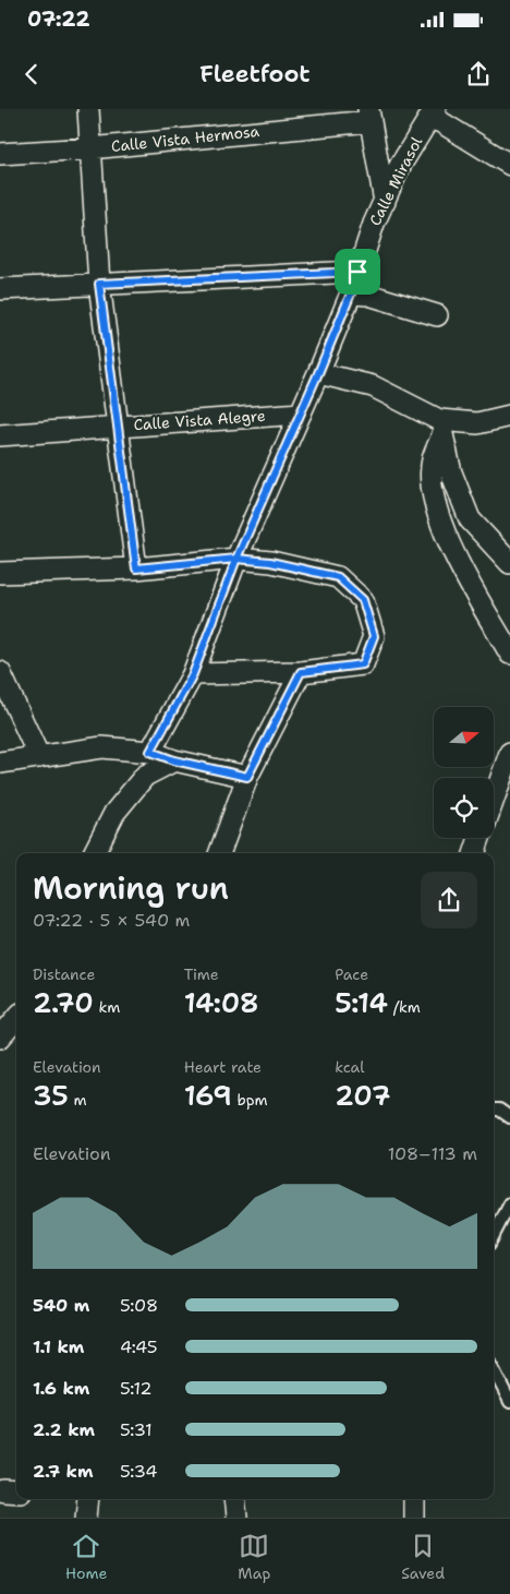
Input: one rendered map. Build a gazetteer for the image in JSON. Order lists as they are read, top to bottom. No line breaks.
{"streets":{"street":["Calle Vista Hermosa","Calle Mirasol","Calle Vista Alegre"]},"crossings":[["Calle Mirasol","Calle Vista Alegre"]],"north":"right","page":{"status":"07:22","header":"Fleetfoot","heading":["Morning run","07:22 · 5 × 540 m"],"stats":[["Distance","2.70 km"],["Time","14:08"],["Pace","5:14 /km"],["Elevation","35 m"],["Heart rate","169 bpm"],["kcal","207"]],"chart":["Elevation","108–113 m"],"list":[{"name":"540 m","note":"5:08"},{"name":"1.1 km","note":"4:45"},{"name":"1.6 km","note":"5:12"},{"name":"2.2 km","note":"5:31"},{"name":"2.7 km","note":"5:34"}],"tabs":["Home","Map","Saved"]}}
